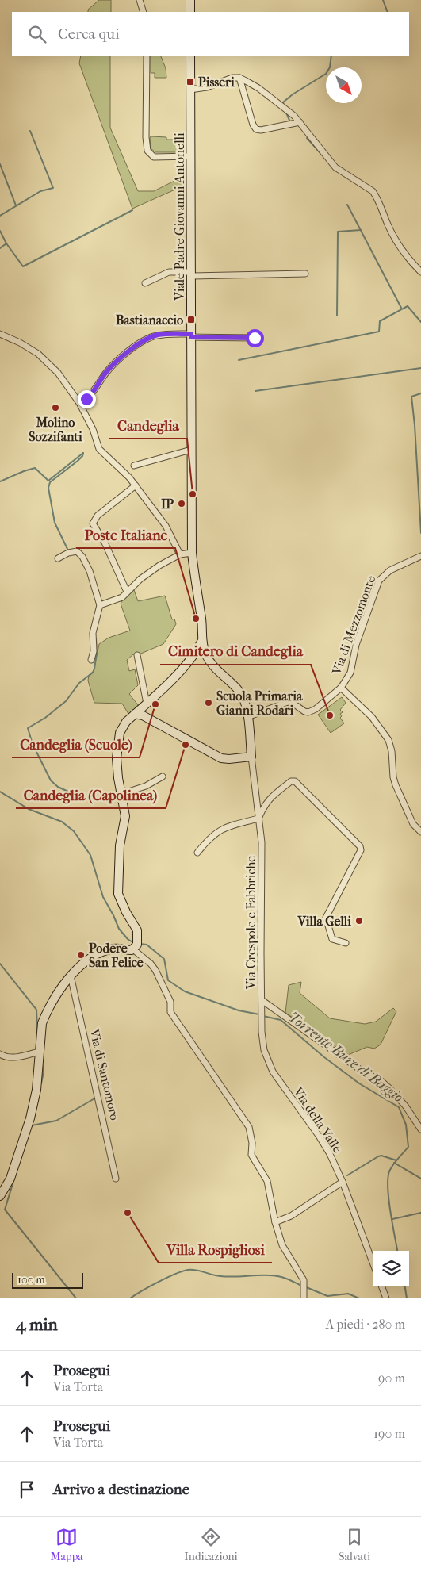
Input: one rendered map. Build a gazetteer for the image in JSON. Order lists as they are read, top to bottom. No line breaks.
{"streets":{"main road":["Viale Padre Giovanni Antonelli"],"street":["Via di Mezzomonte","Via Crespole e Fabbriche","Via di Santomoro","Via della Valle"]},"crossings":[["Via Crespole e Fabbriche","Via della Valle"]],"water":["Torrente Bure di Baggio"],"places":{"transit":["Pisseri","Bastianaccio"],"other":["Molino Sozzifanti","Candeglia","IP","Poste Italiane","Scuola Primaria Gianni Rodari","Candeglia (Scuole)","Cimitero di Candeglia","Candeglia (Capolinea)","Villa Gelli","Podere San Felice","Villa Rospigliosi"]},"scale_bar":"100 m","north":"bottom right","page":{"search":"Cerca qui","scale":"100 m","heading":["4 min","A piedi · 280 m"],"list":[["Prosegui","Via Torta","90 m"],["Prosegui","Via Torta","190 m"],"Arrivo a destinazione"],"nav":["Mappa","Indicazioni","Salvati"]}}
